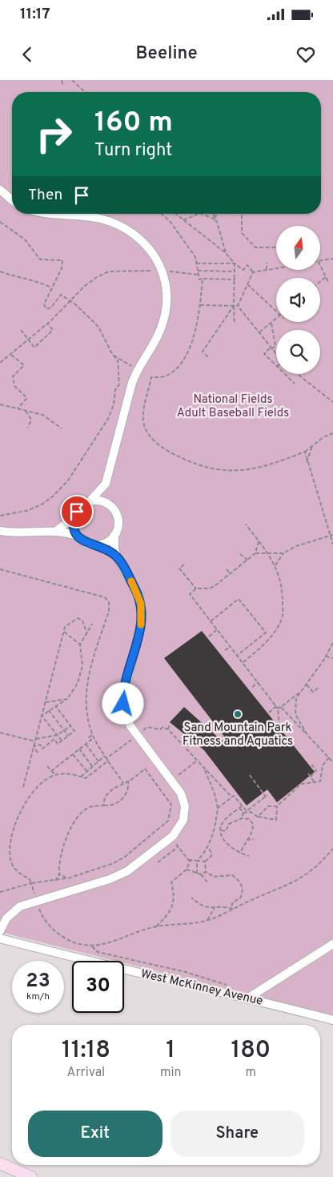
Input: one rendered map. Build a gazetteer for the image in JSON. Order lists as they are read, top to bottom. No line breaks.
{"streets":{"street":["West McKinney Avenue"]},"parks":["National Fields Adult Baseball Fields"],"places":["Sand Mountain Park Fitness and Aquatics"],"north":"top","page":{"status":"11:17","header":"Beeline","turn":["160 m","Turn right"],"then":"Then","speed":"23 km/h","limit":"30","eta":["11:18","Arrival","1","min","180","m"],"buttons":["Exit","Share"]}}
